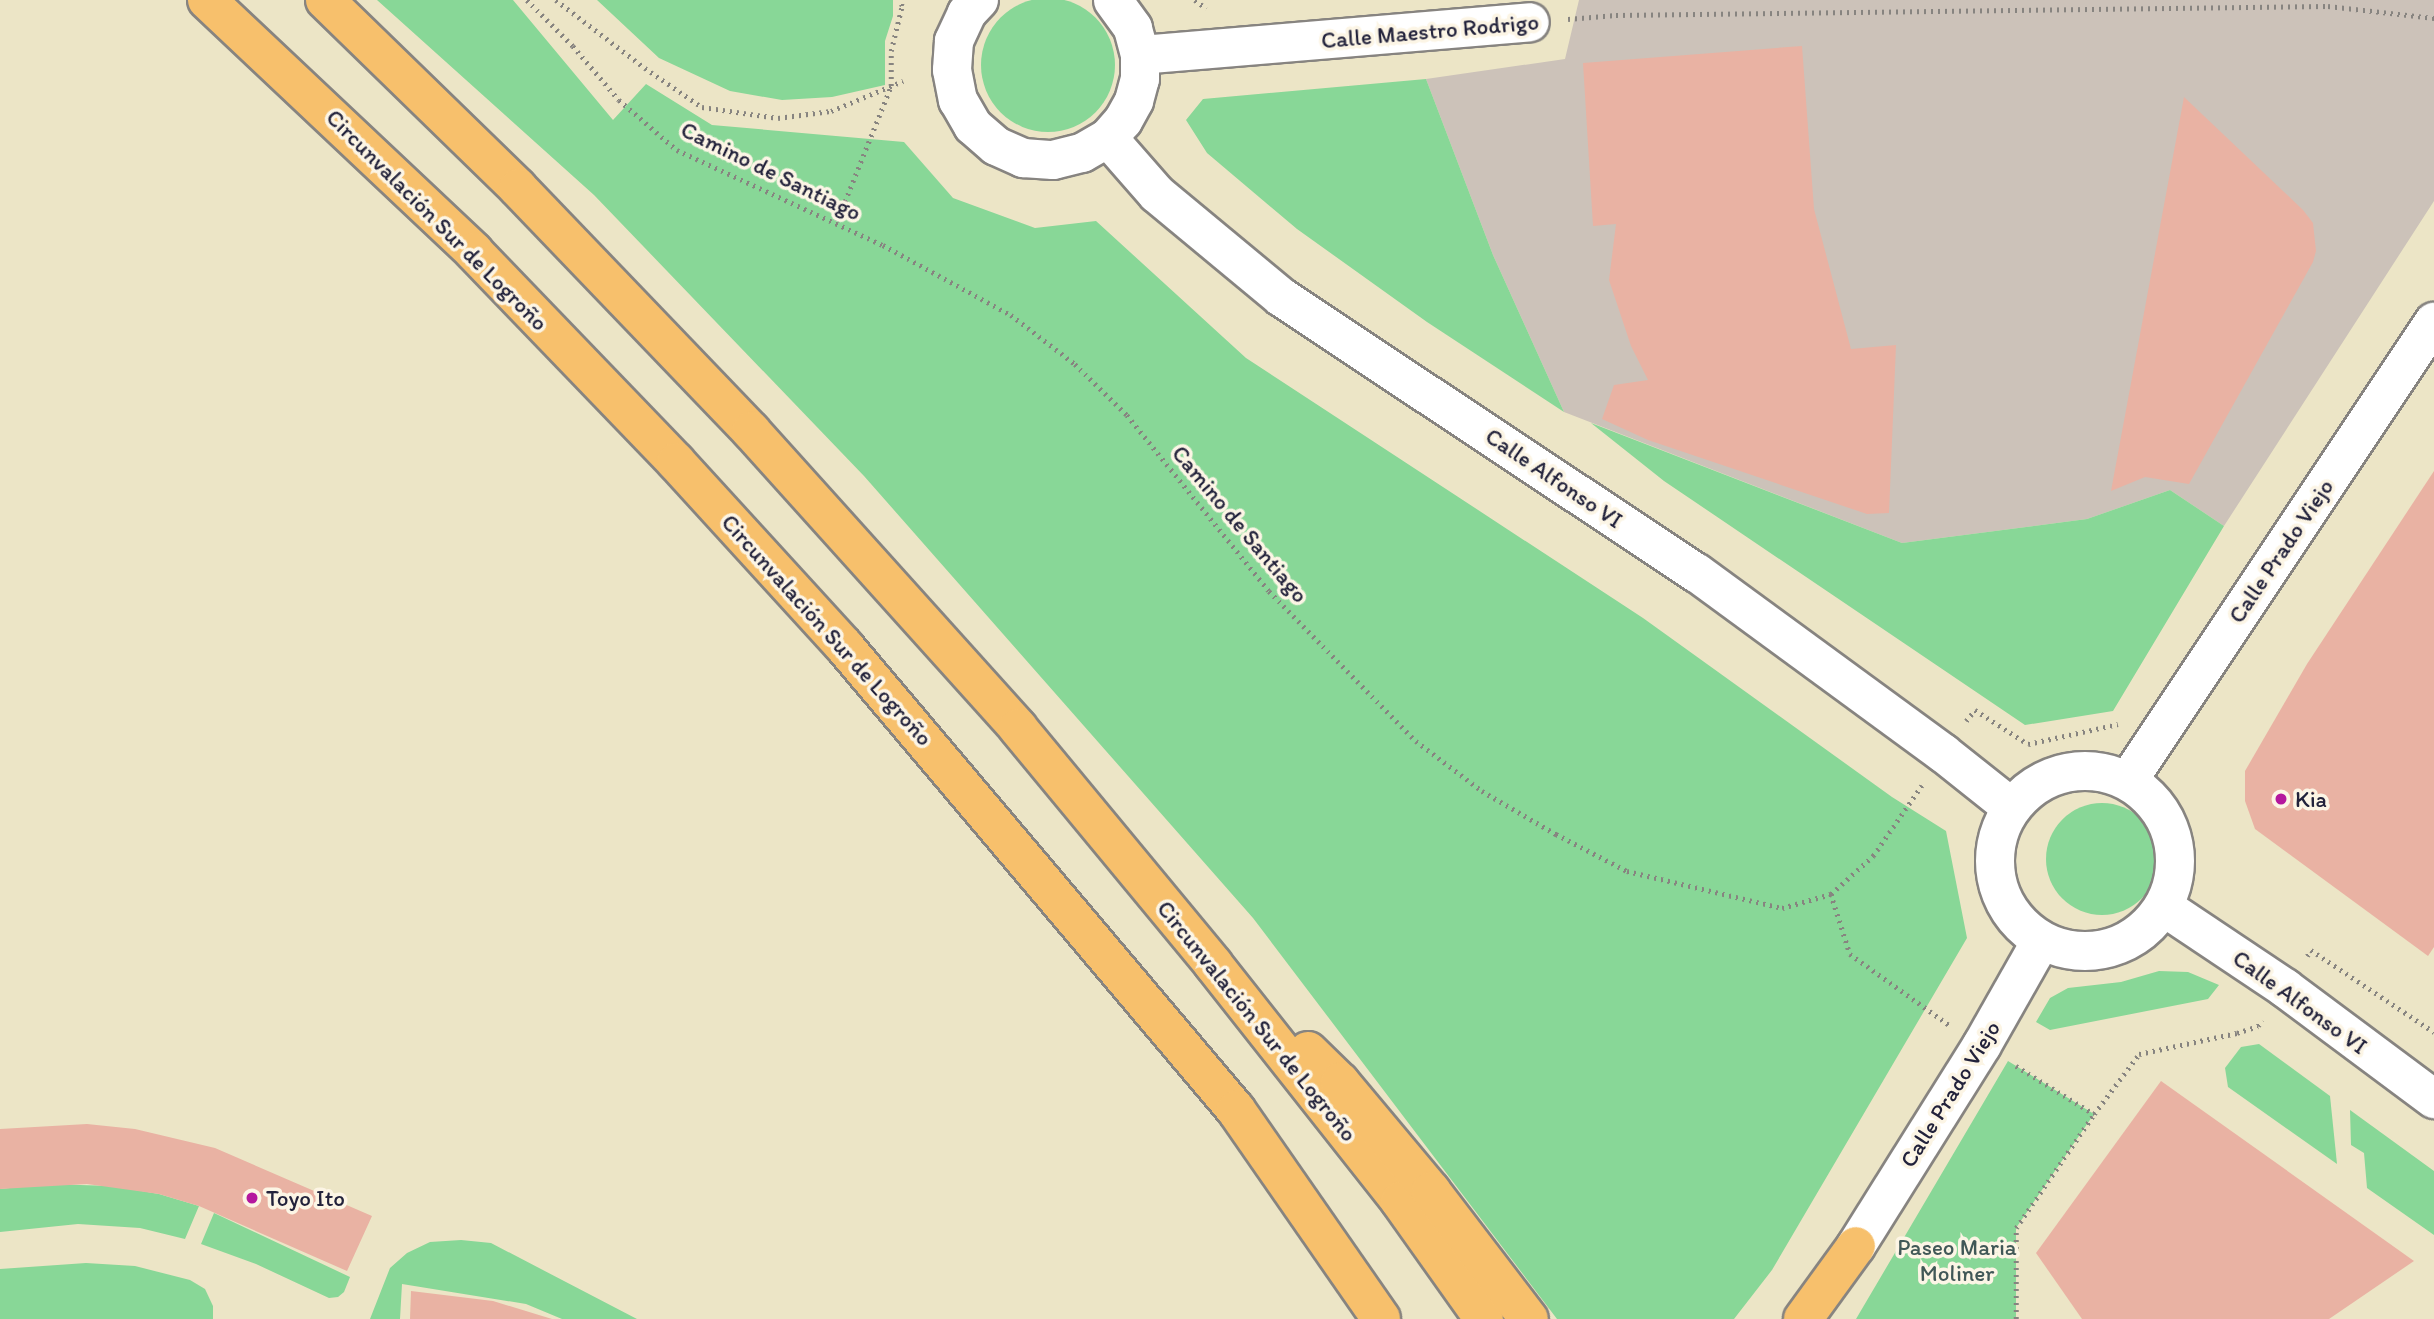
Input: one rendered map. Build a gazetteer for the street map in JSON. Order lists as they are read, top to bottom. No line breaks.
{"streets":{"highway":["Circunvalación Sur de Logroño"],"street":["Calle Maestro Rodrigo","Calle Alfonso VI","Calle Prado Viejo"],"path":["Camino de Santiago"]},"crossings":[["Calle Alfonso VI","Calle Prado Viejo"]],"parks":["Paseo Maria Moliner"],"places":["Kia","Toyo Ito"]}
